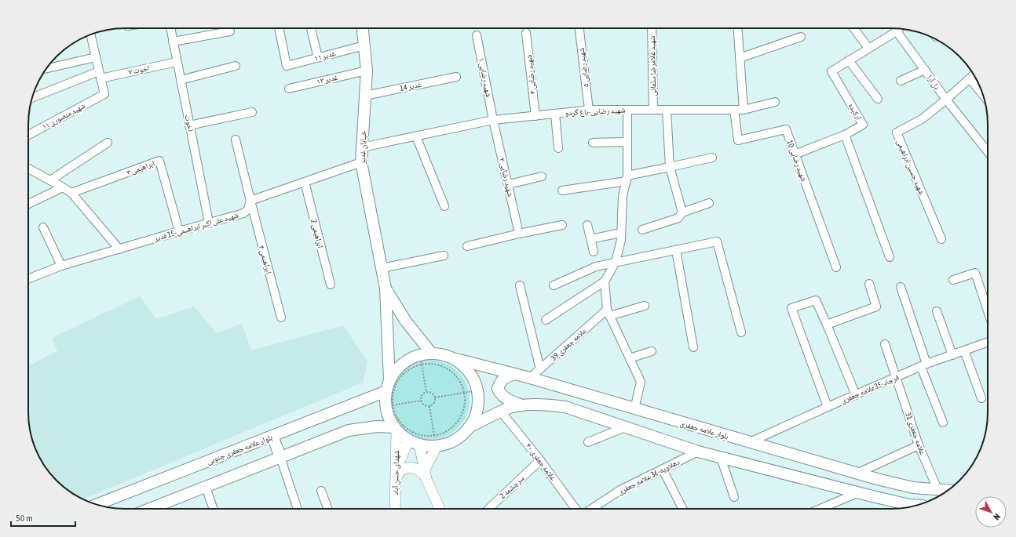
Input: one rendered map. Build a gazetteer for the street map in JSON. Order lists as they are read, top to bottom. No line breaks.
{"streets":{"main road":["خیابان غدیر","بلوار علامه جعفری","بلوار علامه جعفری جنوبی"],"street":["غدیر ۱۱","شهید غلامرضا سلمانی","شهید رضایی ۵","اخوت ۷","شهید رضایی ۳","شهید رضایی ۱","غدیر ۱۳","دل آرا","غدیر 14","شهید رضایی-باغ گردو","ارکیده","شهید منصوری ۱۱","اخوت","شهید رضایی 10","شهید حسین ابراهیمی","ابراهیمی ۳","شهید رضایی ۲","شهید علی اکبر ابراهیمی-15غدیر","ابراهیمی 2","ابراهیمی ۴","علامه جعفری 39","فرجاد-35علامه جعفری","علامه جعفری 31","علامه جعفری ۴۰","شهدای حسن آباد","دهلاویه-36 علامه جعفری","سرچشمه 2"]},"crossings":[["غدیر ۱۱","خیابان غدیر"],["شهید غلامرضا سلمانی","شهید رضایی-باغ گردو"],["شهید رضایی ۵","شهید رضایی-باغ گردو"],["اخوت ۷","شهید منصوری ۱۱"],["اخوت ۷","اخوت"],["شهید رضایی ۳","شهید رضایی-باغ گردو"],["شهید رضایی ۱","شهید رضایی-باغ گردو"],["شهید رضایی ۱","شهید رضایی ۲"],["غدیر ۱۳","خیابان غدیر"],["دل آرا","ارکیده"],["دل آرا","شهید حسین ابراهیمی"],["غدیر 14","خیابان غدیر"],["شهید رضایی-باغ گردو","خیابان غدیر"],["شهید رضایی-باغ گردو","شهید رضایی 10"],["شهید رضایی-باغ گردو","شهید رضایی ۲"],["ارکیده","شهید رضایی 10"],["اخوت","شهید علی اکبر ابراهیمی-15غدیر"],["ابراهیمی ۳","شهید علی اکبر ابراهیمی-15غدیر"],["شهید علی اکبر ابراهیمی-15غدیر","ابراهیمی ۴"],["علامه جعفری 39","بلوار علامه جعفری"],["فرجاد-35علامه جعفری","بلوار علامه جعفری"],["فرجاد-35علامه جعفری","علامه جعفری 31"],["بلوار علامه جعفری","علامه جعفری 31"],["علامه جعفری ۴۰","سرچشمه 2"]],"scale_bar":"50 m","north":"bottom right"}
